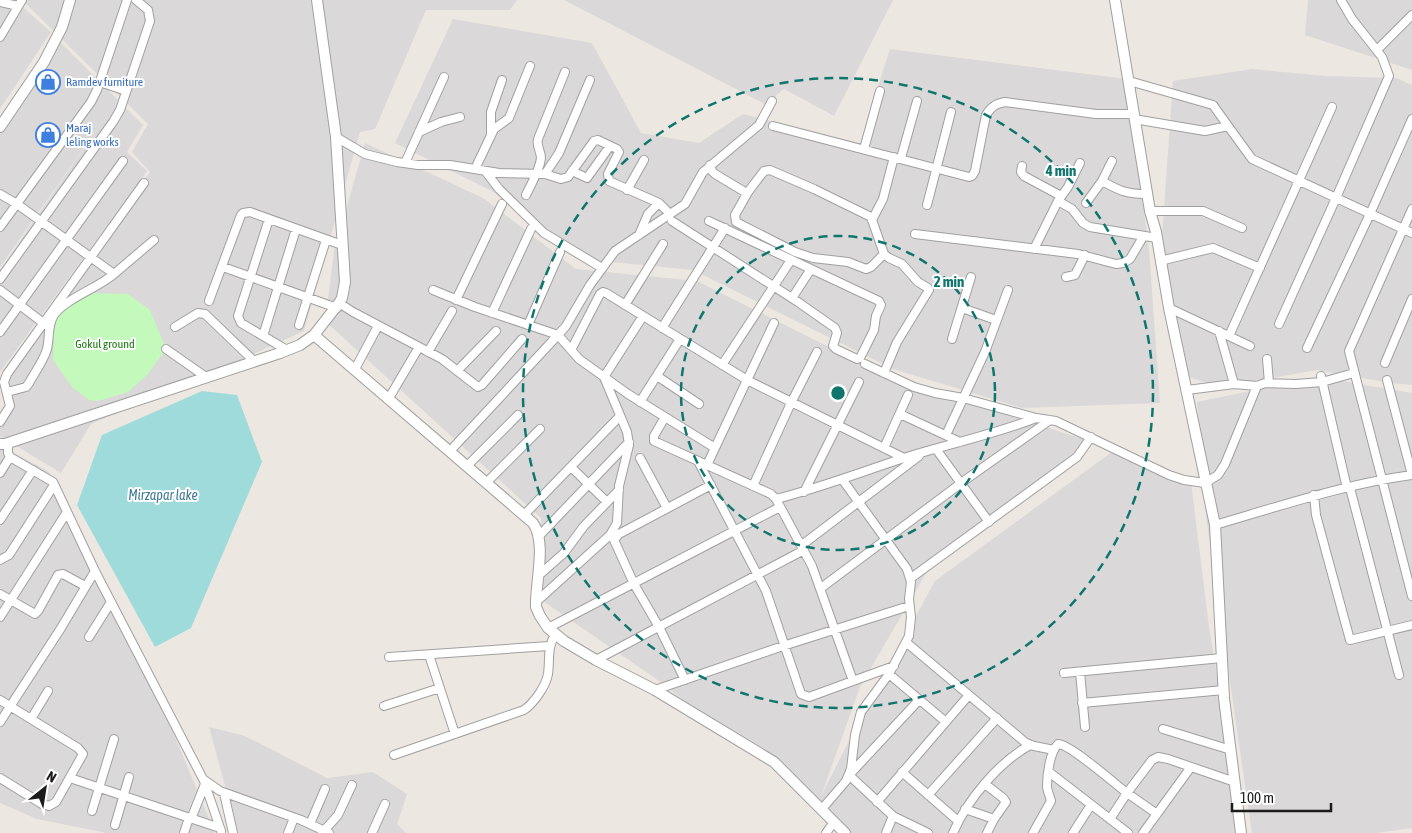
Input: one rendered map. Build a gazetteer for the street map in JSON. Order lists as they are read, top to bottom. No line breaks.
{"water":["Mirzapar lake"],"parks":["Gokul ground"],"places":{"shop":["Ramdev furniture","Maraj leling works"]},"scale_bar":"100 m","north":"top right","rings":["4 min","2 min"]}
